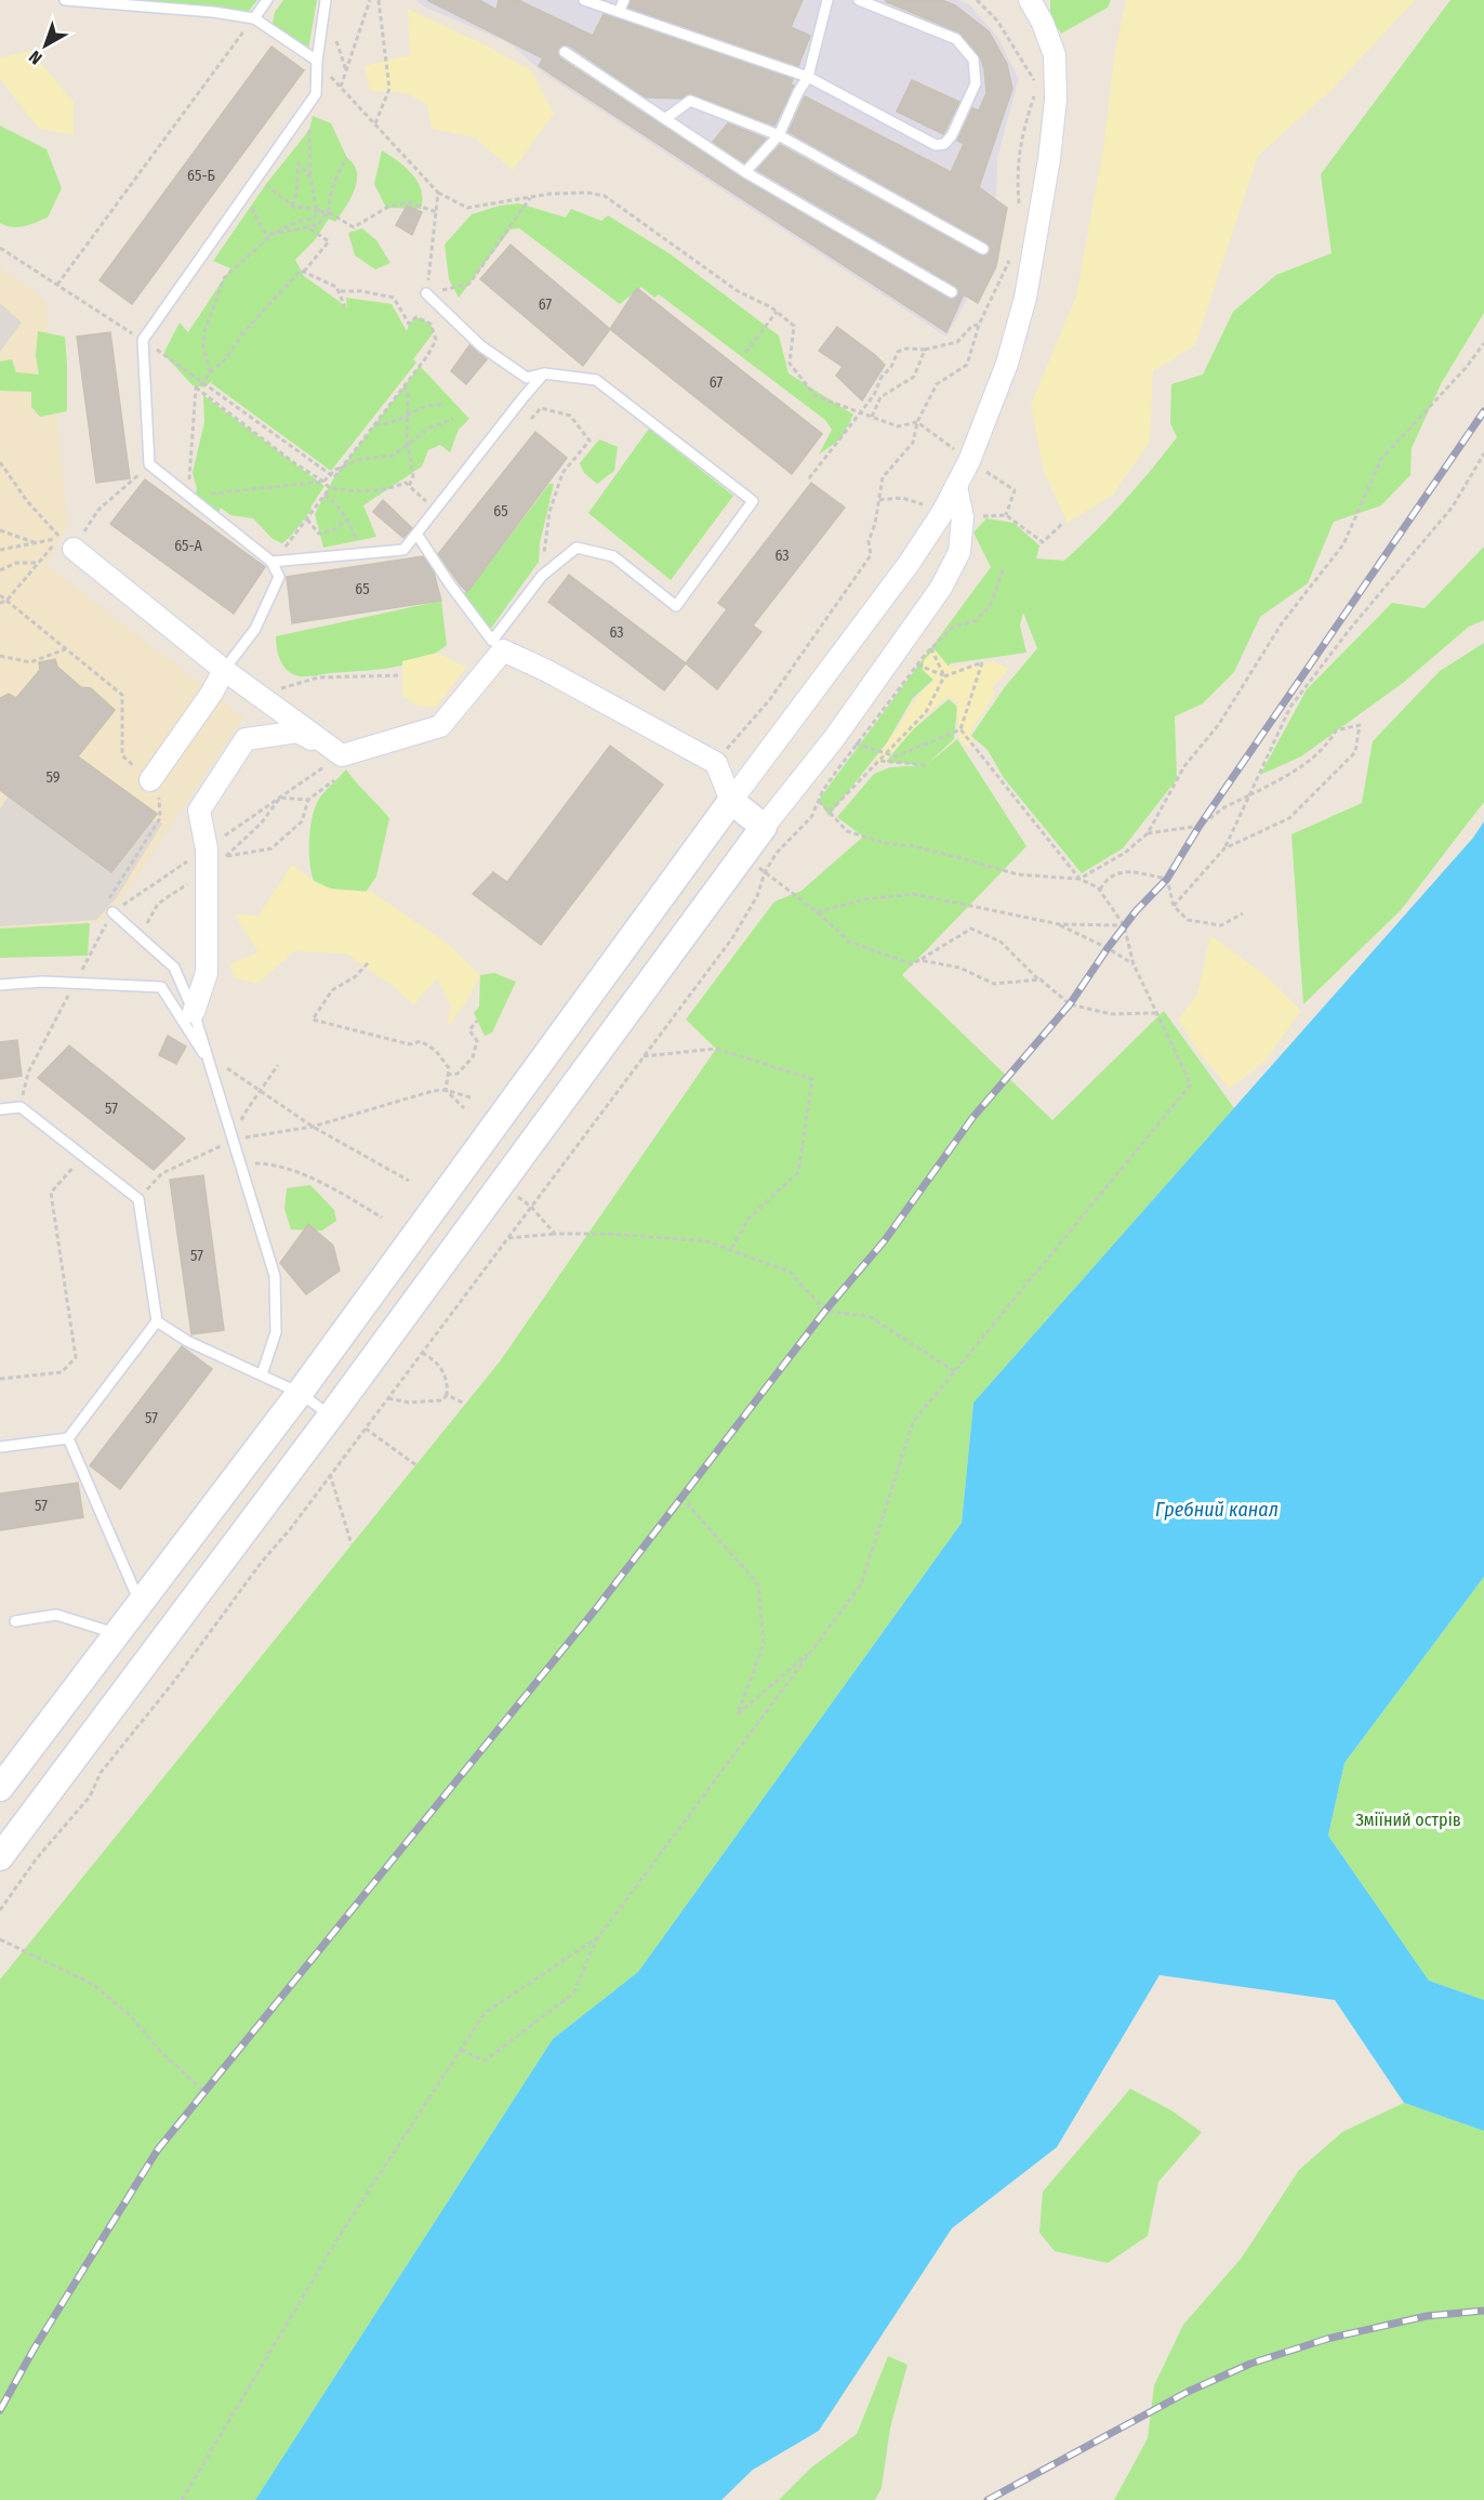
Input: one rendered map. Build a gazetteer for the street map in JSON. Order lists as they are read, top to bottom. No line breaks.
{"water":["Гребний канал"],"parks":["Зміїний острів"],"house_numbers":["65-Б","67","67","65","65-А","63","65","63","59","57","57","57","57"],"north":"bottom left"}
